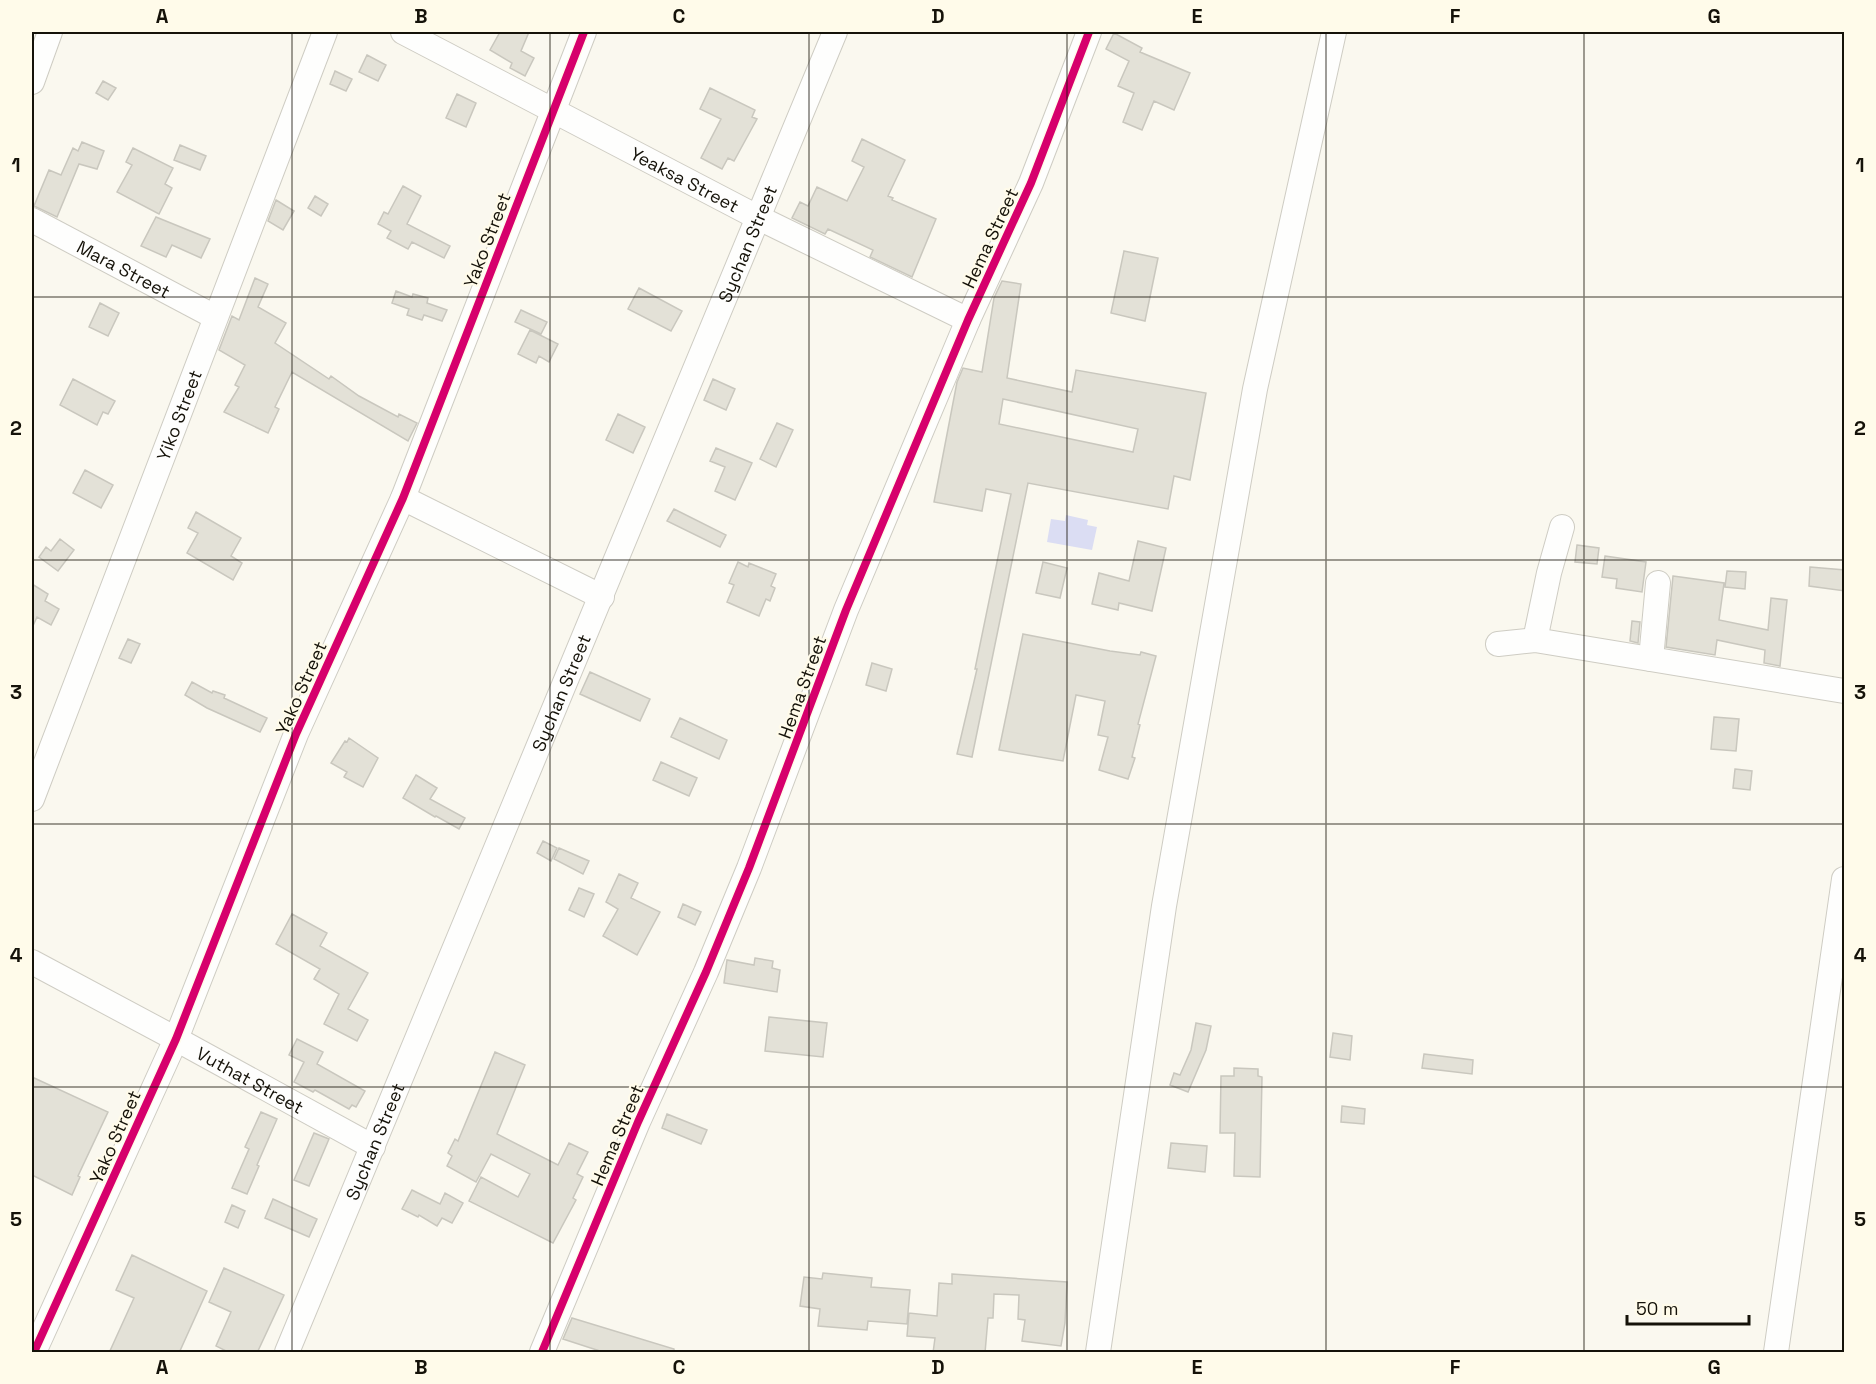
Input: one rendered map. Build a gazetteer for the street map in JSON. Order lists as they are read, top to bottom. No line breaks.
{"streets":{"street":["Yeaksa Street","Hema Street","Yako Street","Sychan Street","Mara Street","Yiko Street","Vuthat Street"]},"crossings":[["Yeaksa Street","Hema Street"],["Yeaksa Street","Yako Street"],["Yeaksa Street","Sychan Street"],["Yako Street","Vuthat Street"],["Sychan Street","Vuthat Street"],["Mara Street","Yiko Street"]],"scale_bar":"50 m","grid":{"columns":["A","B","C","D","E","F","G"],"rows":["1","2","3","4","5"]}}
